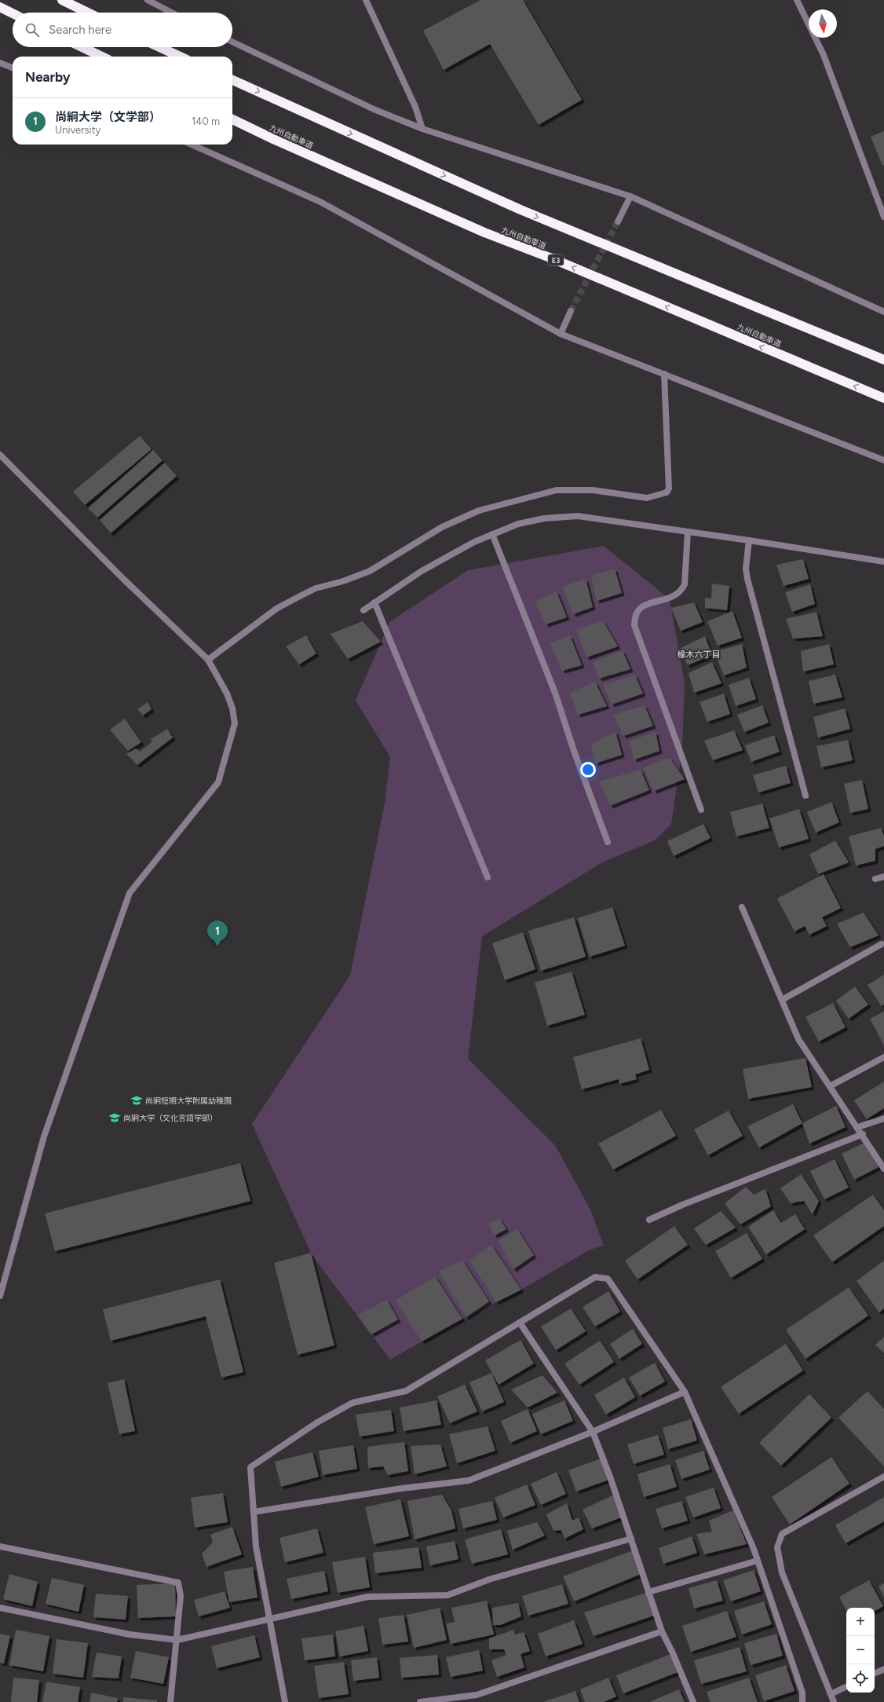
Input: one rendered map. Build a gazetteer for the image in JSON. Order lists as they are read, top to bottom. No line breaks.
{"streets":{"highway":["九州自動車道","E3"]},"districts":["楡木六丁目"],"places":{"school or university":["尚絅短期大学附属幼稚園","尚絅大学（文化言語学部）"]},"north":"bottom","page":{"search":"Search here","heading":"Nearby","list":[{"mark":"1","name":"尚絅大学（文学部）","note":"University","value":"140 m"}],"pins":"1","map_buttons":["+","−"]}}
